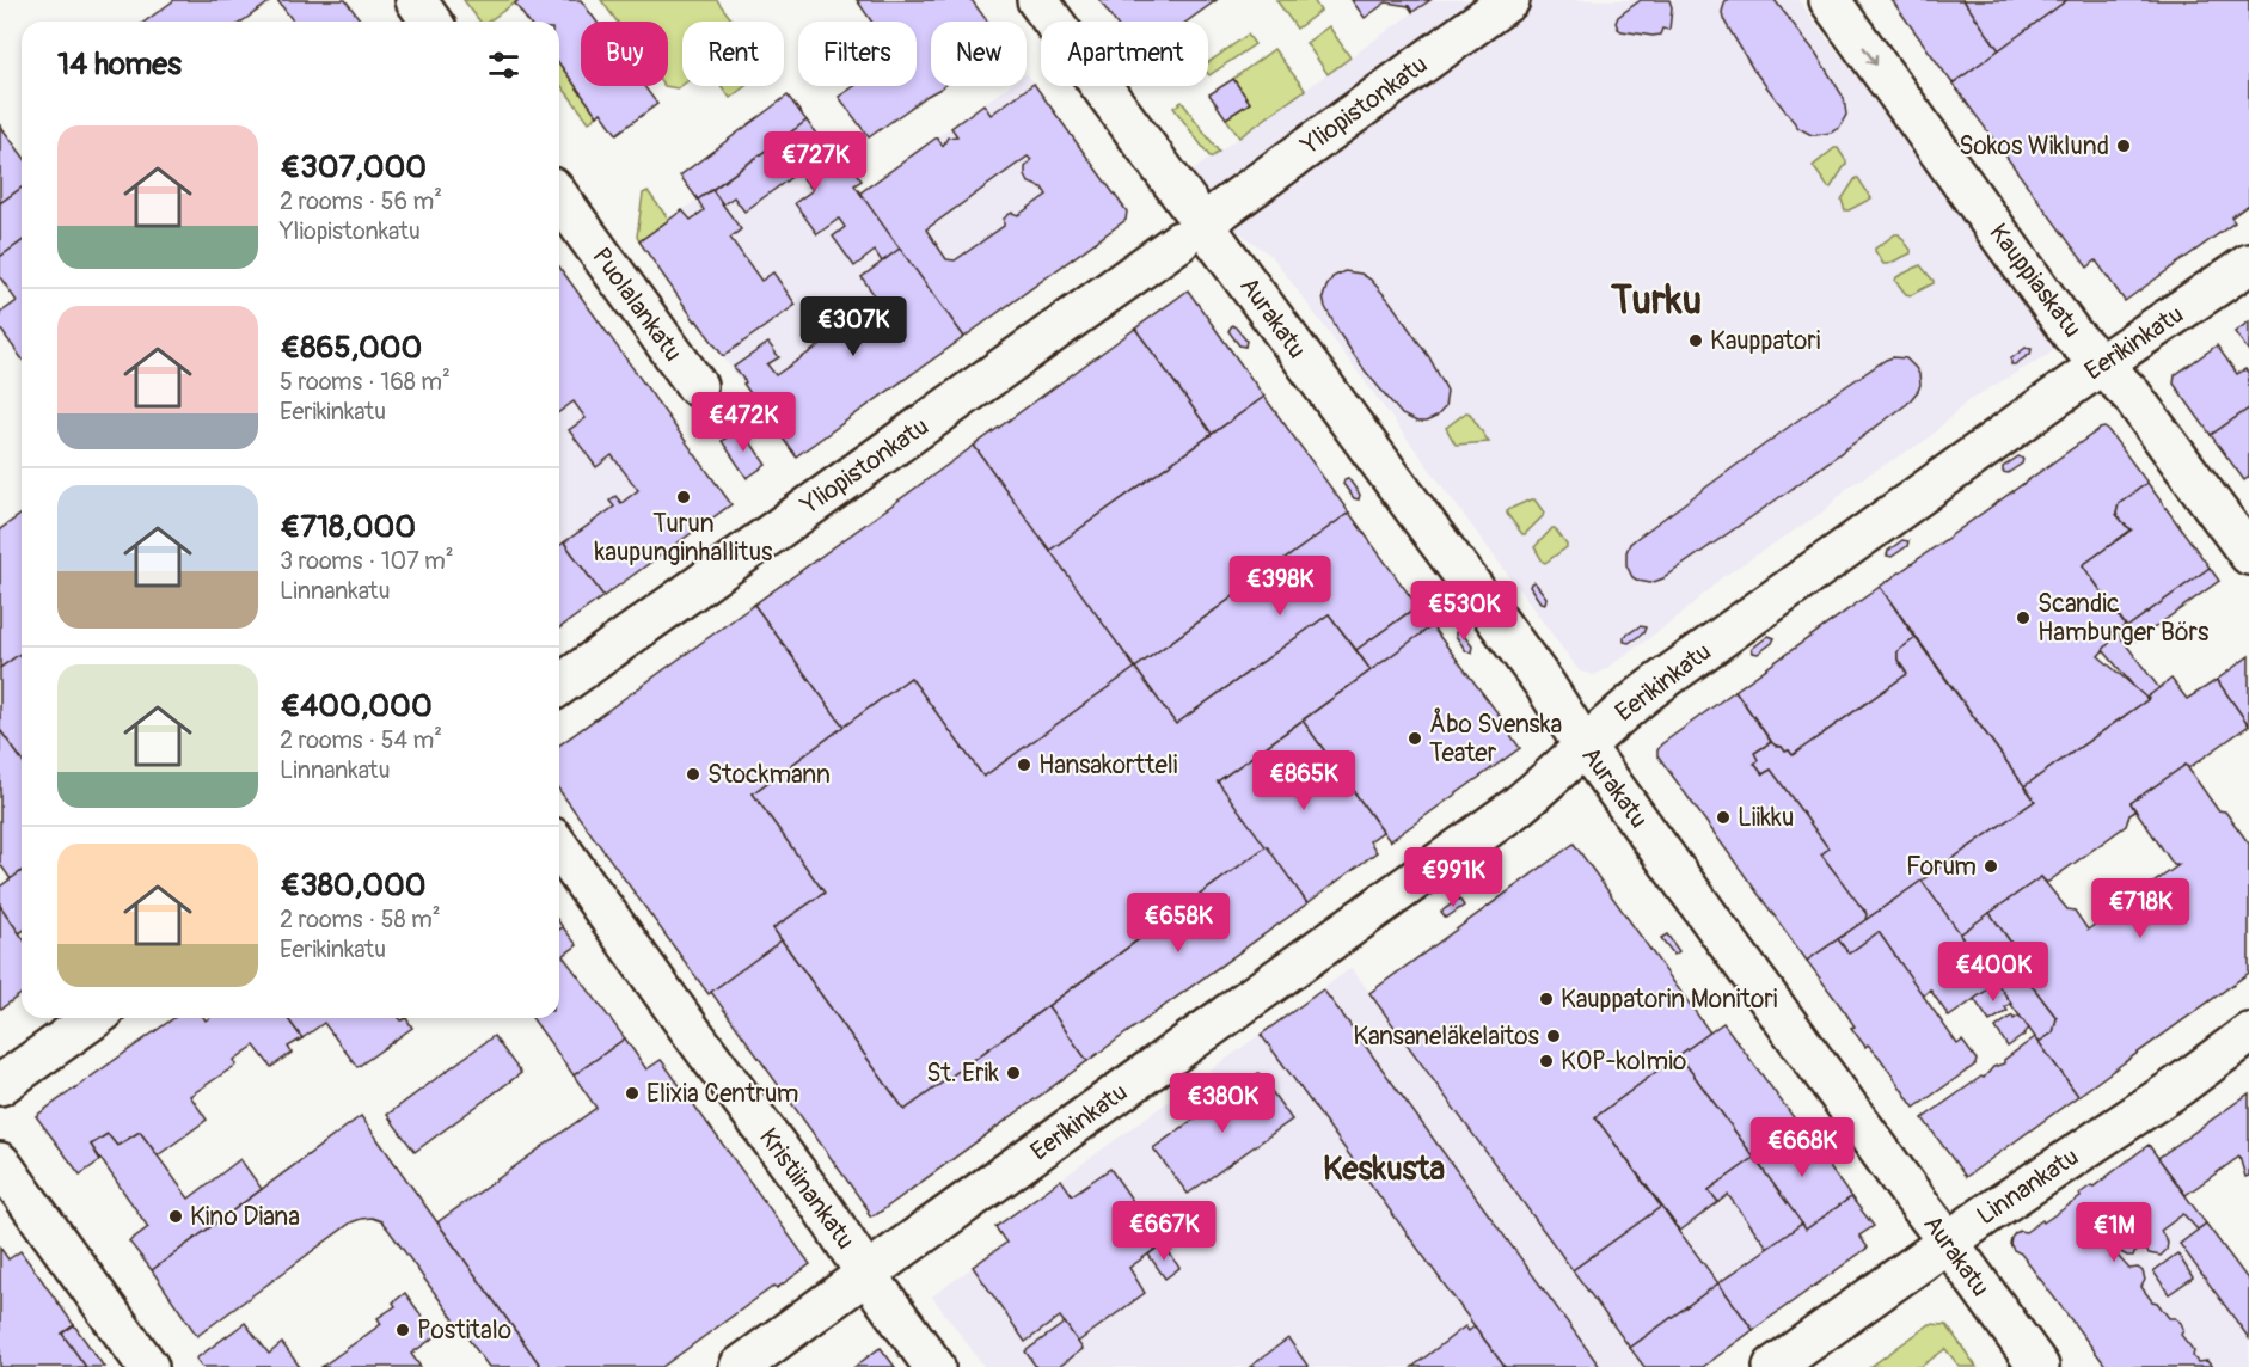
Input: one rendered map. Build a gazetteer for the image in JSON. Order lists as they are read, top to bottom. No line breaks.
{"streets":{"street":["Yliopistonkatu","Kauppiaskatu","Puolalankatu","Aurakatu","Eerikinkatu","Linnankatu","Kristiinankatu"]},"crossings":[["Kauppiaskatu","Eerikinkatu"],["Aurakatu","Eerikinkatu"],["Aurakatu","Linnankatu"],["Eerikinkatu","Kristiinankatu"]],"one_way":["Kauppiaskatu"],"districts":["Turku","Keskusta"],"places":["Sokos Wiklund","Kauppatori","Turun kaupunginhallitus","Scandic Hamburger Börs","Åbo Svenska Teater","Hansakortteli","Stockmann","Liikku","Forum","Kauppatorin Monitori","Kansaneläkelaitos","KOP-kolmio","St. Erik","Elixia Centrum","Kino Diana","Postitalo"],"page":{"chip":["Buy","Rent","Filters","New","Apartment"],"heading":"14 homes","list":[{"name":"€307,000","note":"2 rooms · 56 m² · Yliopistonkatu"},{"name":"€865,000","note":"5 rooms · 168 m² · Eerikinkatu"},{"name":"€718,000","note":"3 rooms · 107 m² · Linnankatu"},{"name":"€400,000","note":"2 rooms · 54 m² · Linnankatu"},{"name":"€380,000","note":"2 rooms · 58 m² · Eerikinkatu"}],"price":["€727K","€307K","€472K","€398K","€530K","€865K","€991K","€718K","€658K","€400K","€380K","€668K","€667K","€1M"]}}
